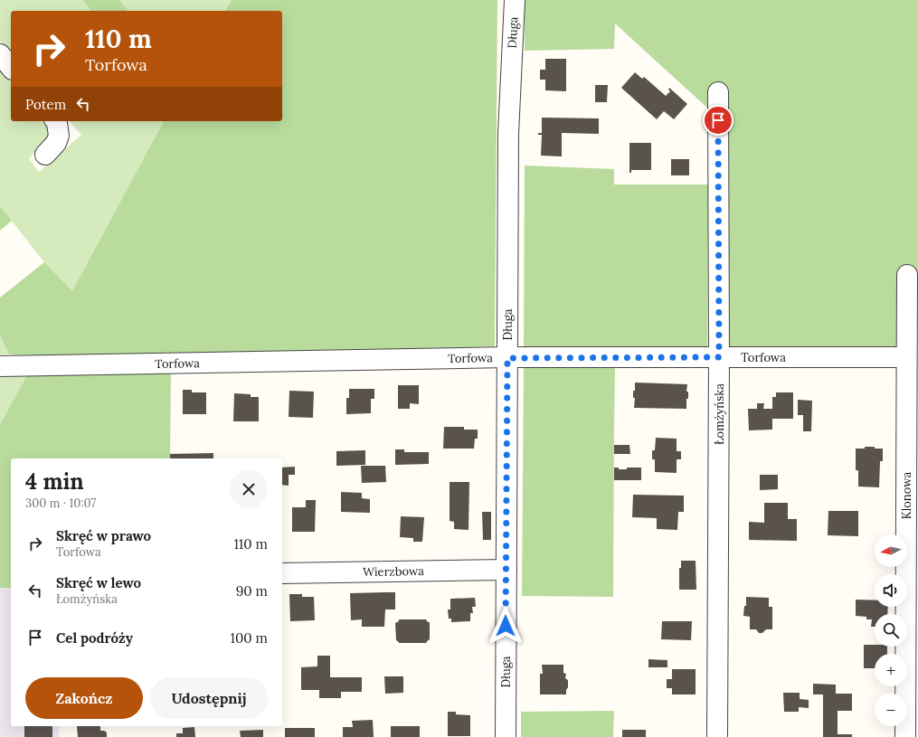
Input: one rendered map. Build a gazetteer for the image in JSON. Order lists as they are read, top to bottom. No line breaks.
{"streets":{"street":["Długa","Torfowa","Łomżyńska","Klonowa","Wierzbowa"]},"crossings":[["Długa","Torfowa"],["Długa","Wierzbowa"],["Torfowa","Łomżyńska"],["Torfowa","Klonowa"]],"north":"left","page":{"turn":["110 m","Torfowa"],"then":"Potem","heading":["4 min","300 m · 10:07"],"list":[{"name":"Skręć w prawo","note":"Torfowa","value":"110 m"},{"name":"Skręć w lewo","note":"Łomżyńska","value":"90 m"},{"name":"Cel podróży","value":"100 m"}],"map_buttons":["+","−"],"buttons":["Zakończ","Udostępnij"]}}
